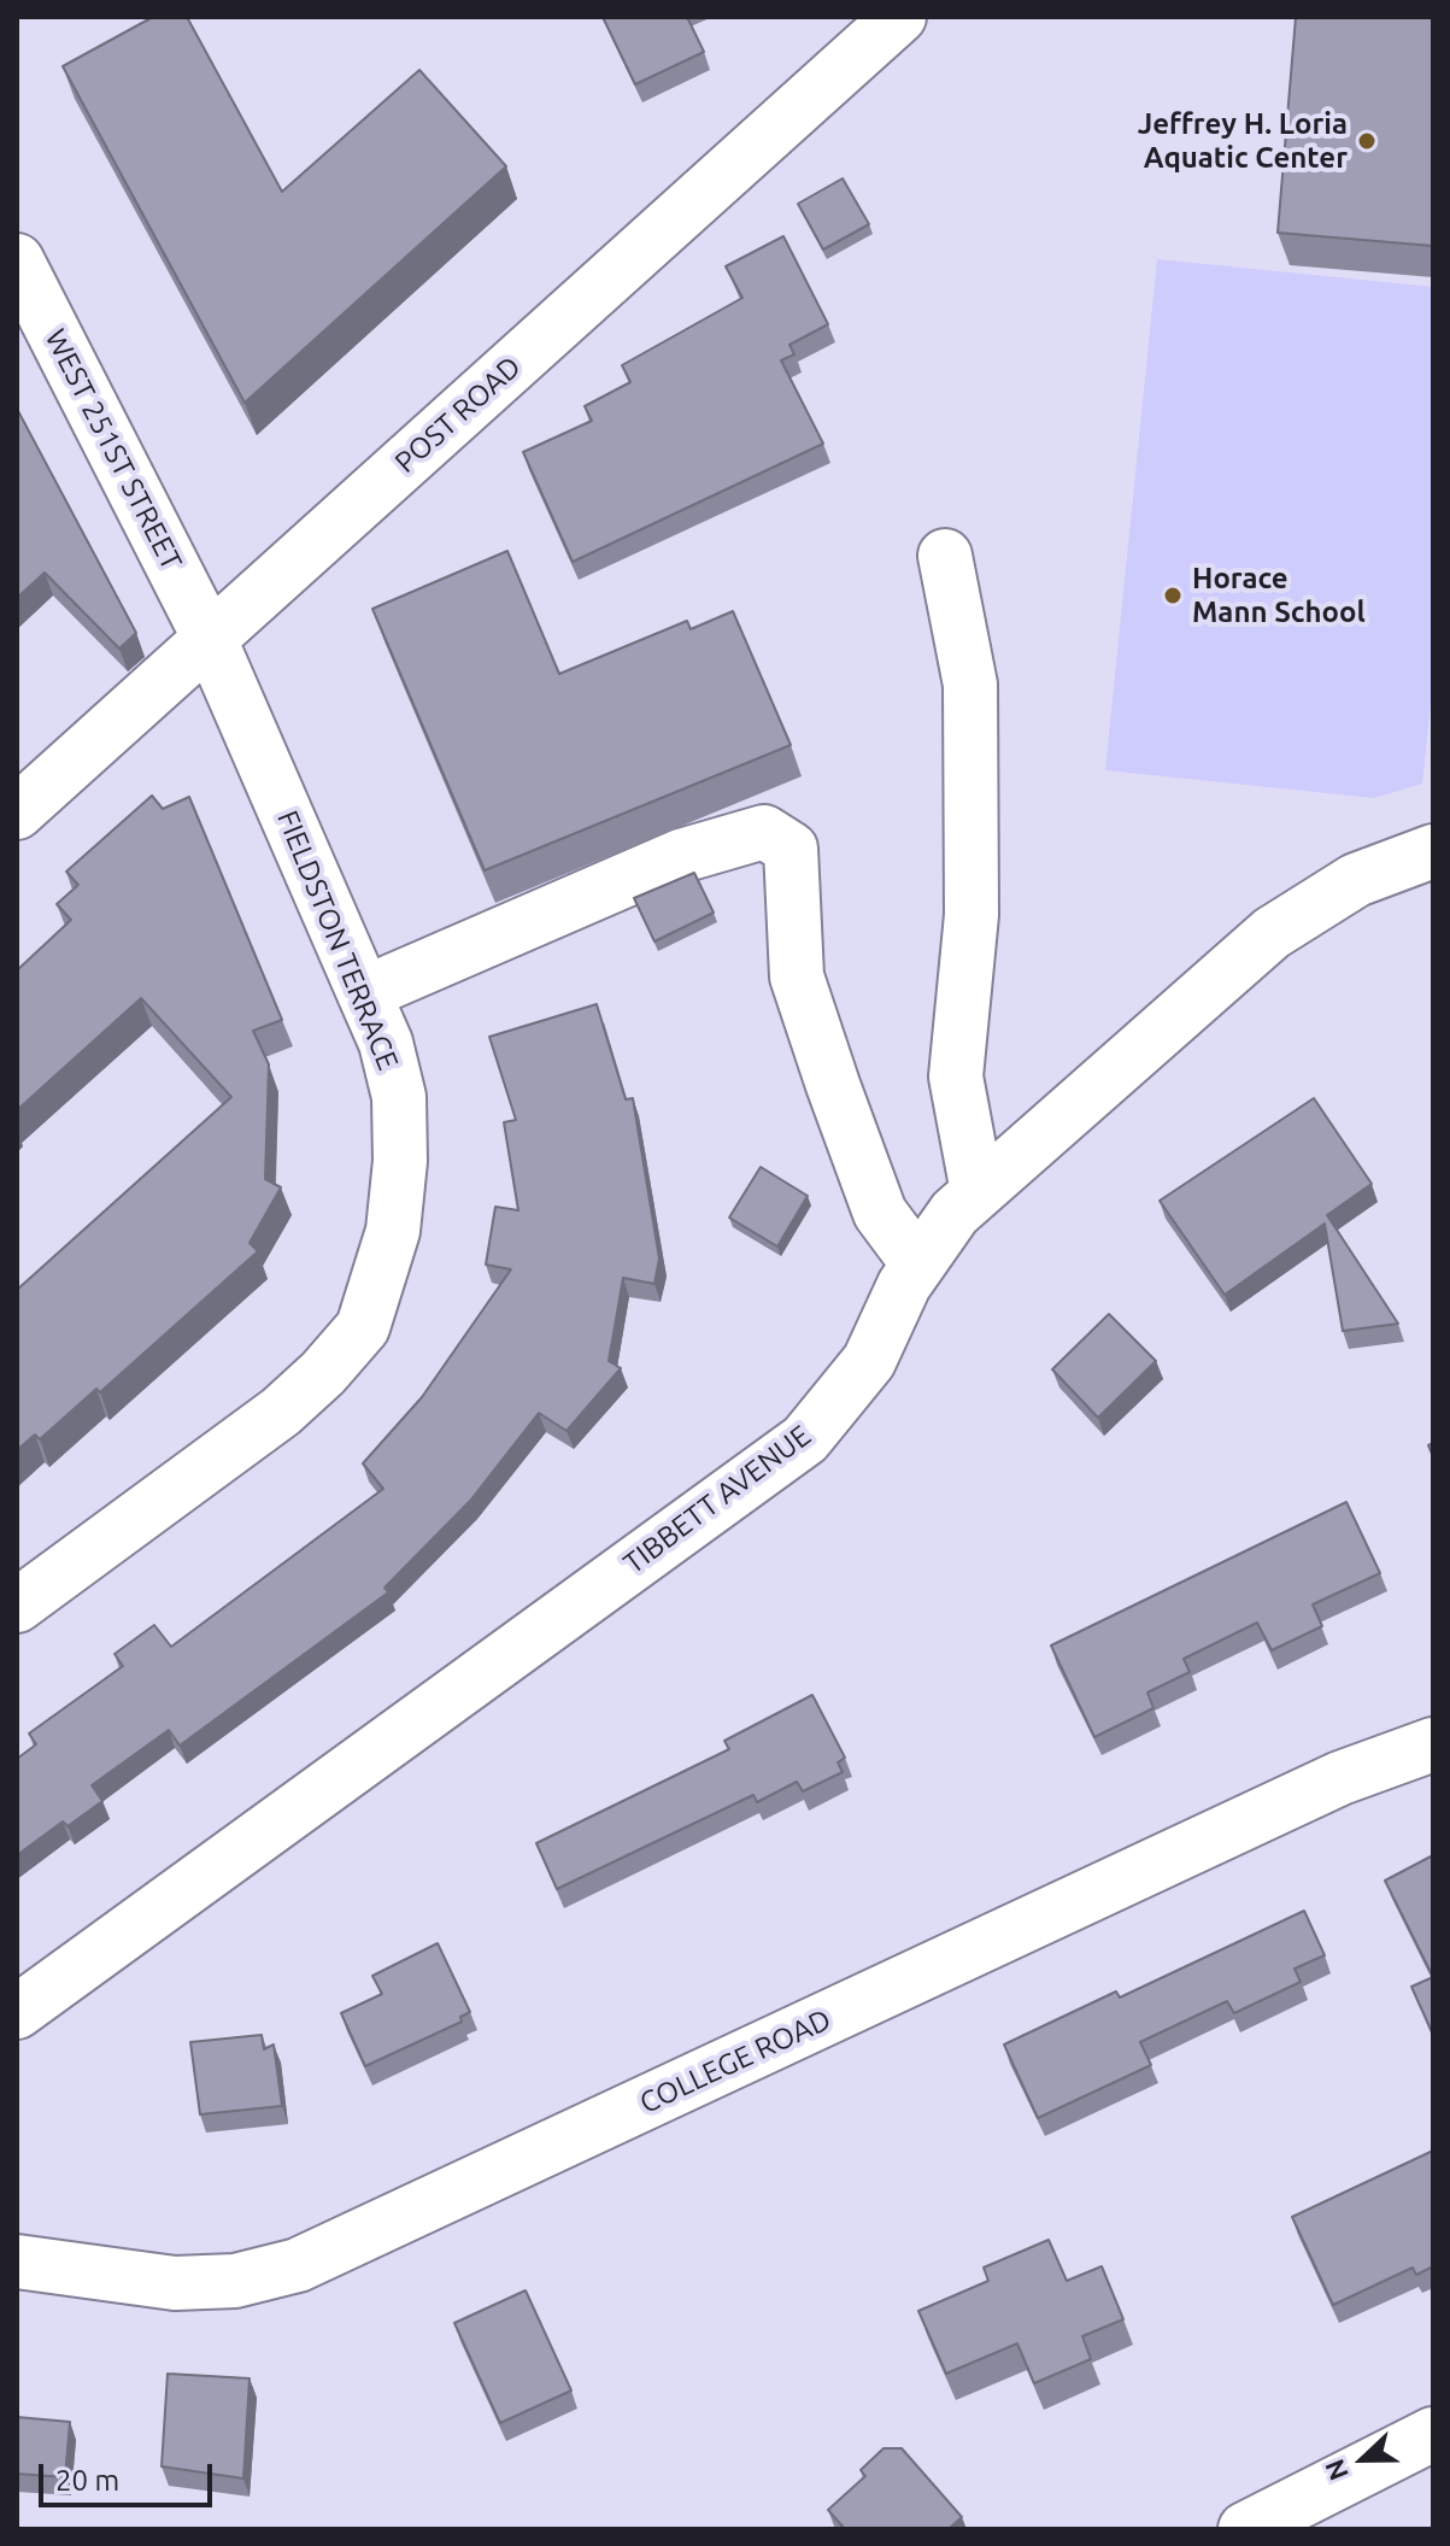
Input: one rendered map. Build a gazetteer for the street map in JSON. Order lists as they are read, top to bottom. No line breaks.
{"streets":{"street":["POST ROAD","WEST 251ST STREET","FIELDSTON TERRACE","TIBBETT AVENUE","COLLEGE ROAD"]},"crossings":[["POST ROAD","WEST 251ST STREET"],["POST ROAD","FIELDSTON TERRACE"],["WEST 251ST STREET","FIELDSTON TERRACE"]],"places":["Jeffrey H. Loria Aquatic Center","Horace Mann School"],"scale_bar":"20 m","north":"left"}
